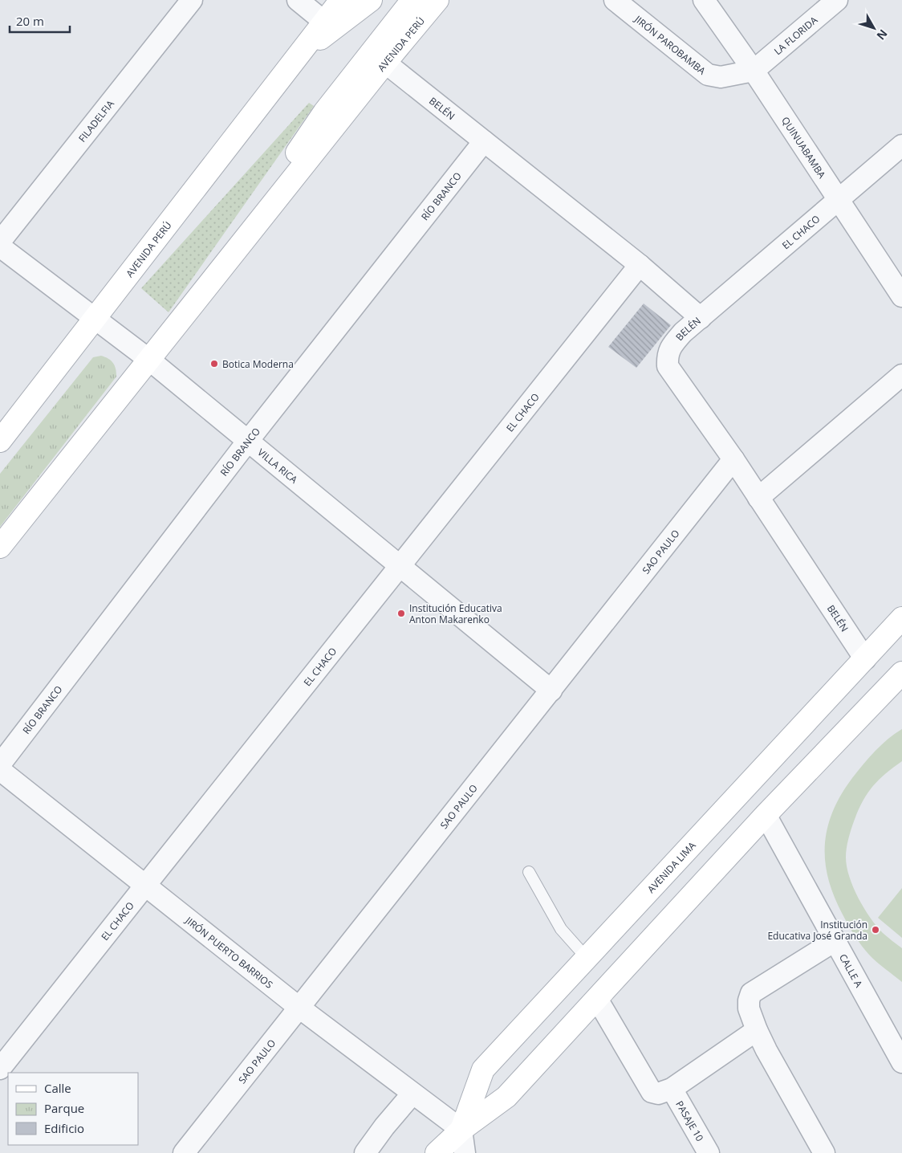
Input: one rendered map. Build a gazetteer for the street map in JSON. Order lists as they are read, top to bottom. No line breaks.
{"streets":{"main road":["AVENIDA PERÚ","AVENIDA LIMA"],"street":["LA FLORIDA","JIRÓN PAROBAMBA","BELÉN","FILADELFIA","QUINUABAMBA","RÍO BRANCO","EL CHACO","VILLA RICA","SAO PAULO","JIRÓN PUERTO BARRIOS","CALLE A","PASAJE 10"]},"crossings":[["LA FLORIDA","JIRÓN PAROBAMBA"],["LA FLORIDA","QUINUABAMBA"],["AVENIDA PERÚ","BELÉN"],["AVENIDA PERÚ","VILLA RICA"],["JIRÓN PAROBAMBA","QUINUABAMBA"],["BELÉN","RÍO BRANCO"],["BELÉN","EL CHACO"],["BELÉN","SAO PAULO"],["BELÉN","AVENIDA LIMA"],["QUINUABAMBA","EL CHACO"],["RÍO BRANCO","VILLA RICA"],["EL CHACO","VILLA RICA"],["EL CHACO","JIRÓN PUERTO BARRIOS"],["VILLA RICA","SAO PAULO"],["SAO PAULO","JIRÓN PUERTO BARRIOS"],["AVENIDA LIMA","JIRÓN PUERTO BARRIOS"],["AVENIDA LIMA","CALLE A"]],"places":["Botica Moderna","Institución Educativa Anton Makarenko","Institución Educativa José Granda"],"legend":["Calle","Parque","Edificio"],"scale_bar":"20 m","north":"bottom right"}
